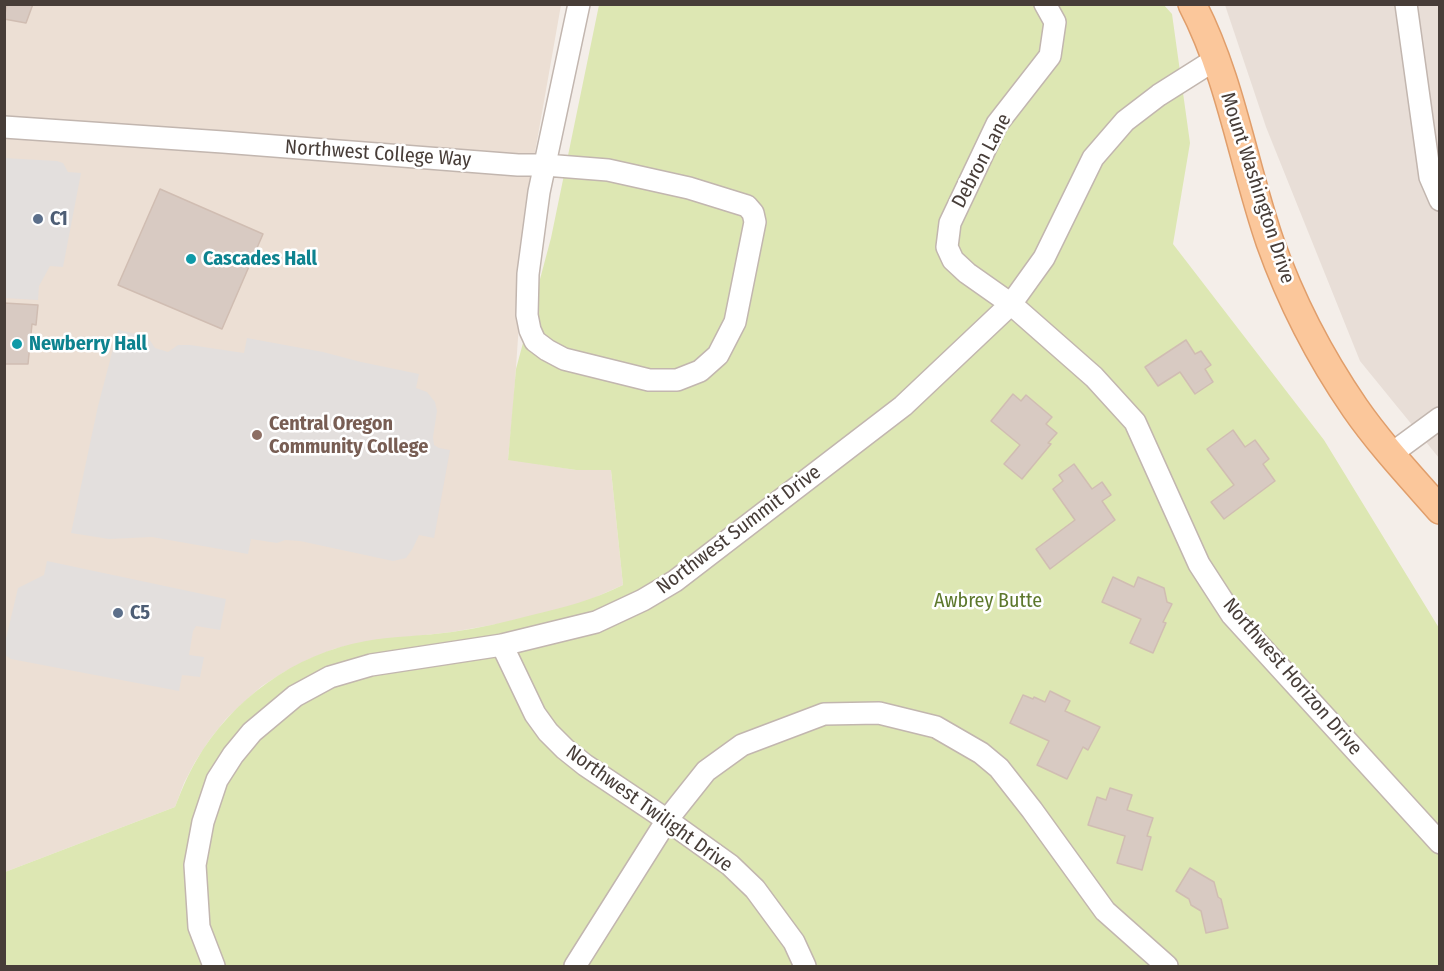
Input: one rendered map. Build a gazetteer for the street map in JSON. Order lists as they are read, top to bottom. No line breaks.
{"streets":{"main road":["Mount Washington Drive"],"street":["Northwest College Way","Debron Lane","Northwest Summit Drive","Northwest Horizon Drive","Northwest Twilight Drive"]},"crossings":[["Debron Lane","Northwest Summit Drive"],["Debron Lane","Northwest Horizon Drive"],["Mount Washington Drive","Northwest Summit Drive"],["Northwest Summit Drive","Northwest Horizon Drive"],["Northwest Summit Drive","Northwest Twilight Drive"]],"parks":["Awbrey Butte"],"places":["C1","Cascades Hall","Newberry Hall","Central Oregon Community College","C5"]}
